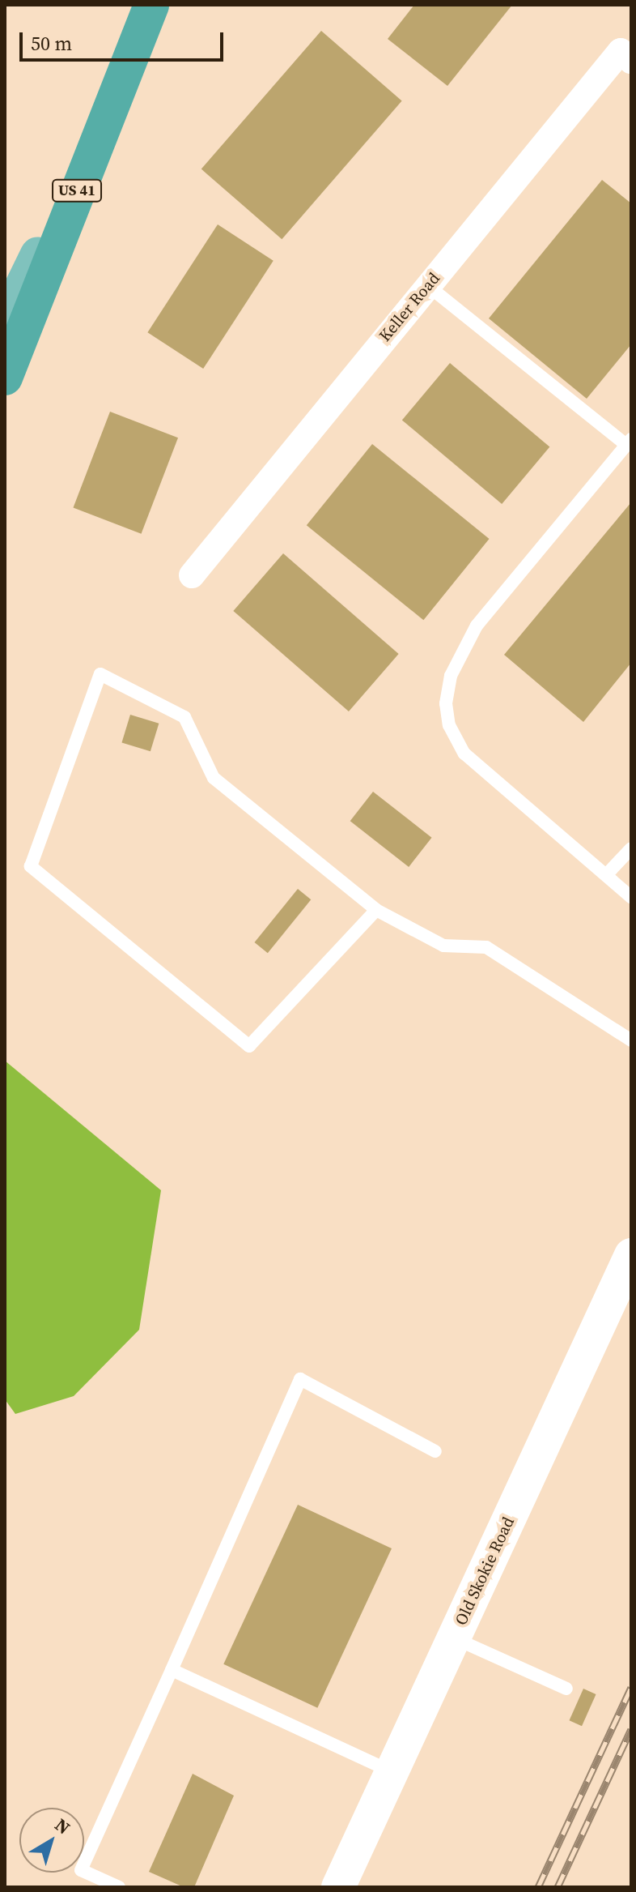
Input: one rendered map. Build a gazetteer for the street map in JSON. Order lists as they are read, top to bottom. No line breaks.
{"streets":{"highway":["US 41"],"street":["Keller Road","Old Skokie Road"]},"scale_bar":"50 m","north":"top right"}
